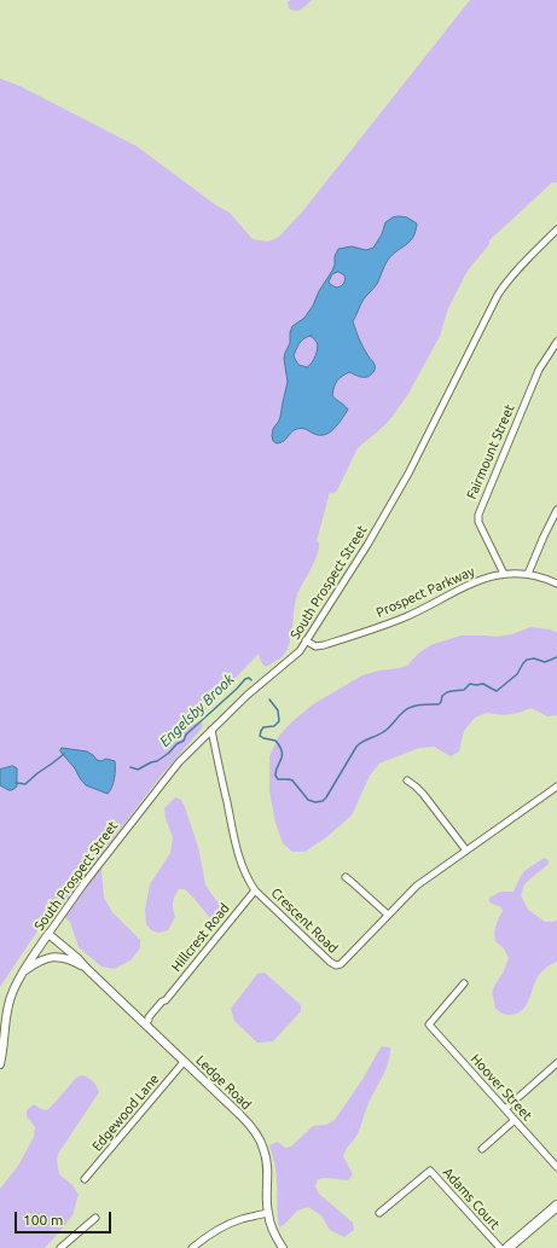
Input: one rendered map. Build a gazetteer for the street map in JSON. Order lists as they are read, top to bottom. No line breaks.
{"streets":{"street":["Fairmount Street","South Prospect Street","Prospect Parkway","Crescent Road","Hillcrest Road","Ledge Road","Hoover Street","Edgewood Lane","Adams Court"]},"crossings":[["Fairmount Street","Prospect Parkway"],["South Prospect Street","Prospect Parkway"],["South Prospect Street","Crescent Road"],["South Prospect Street","Ledge Road"],["Crescent Road","Hillcrest Road"],["Hillcrest Road","Ledge Road"],["Ledge Road","Edgewood Lane"]],"water":["Engelsby Brook"],"scale_bar":"100 m"}
